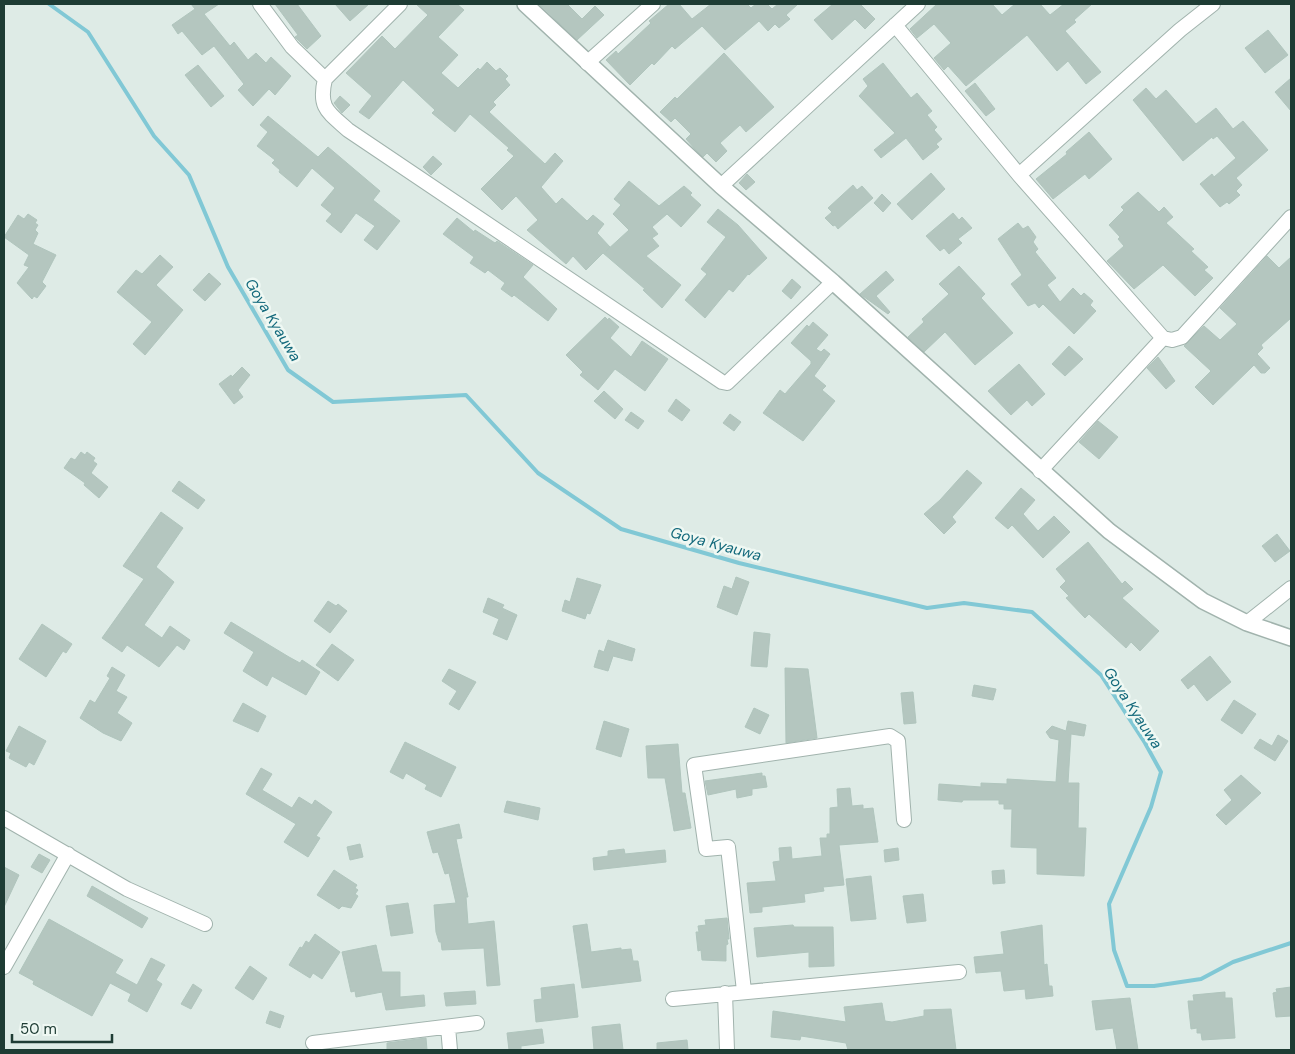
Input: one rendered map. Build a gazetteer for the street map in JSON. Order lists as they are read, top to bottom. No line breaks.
{"water":["Goya Kyauwa"],"scale_bar":"50 m"}
